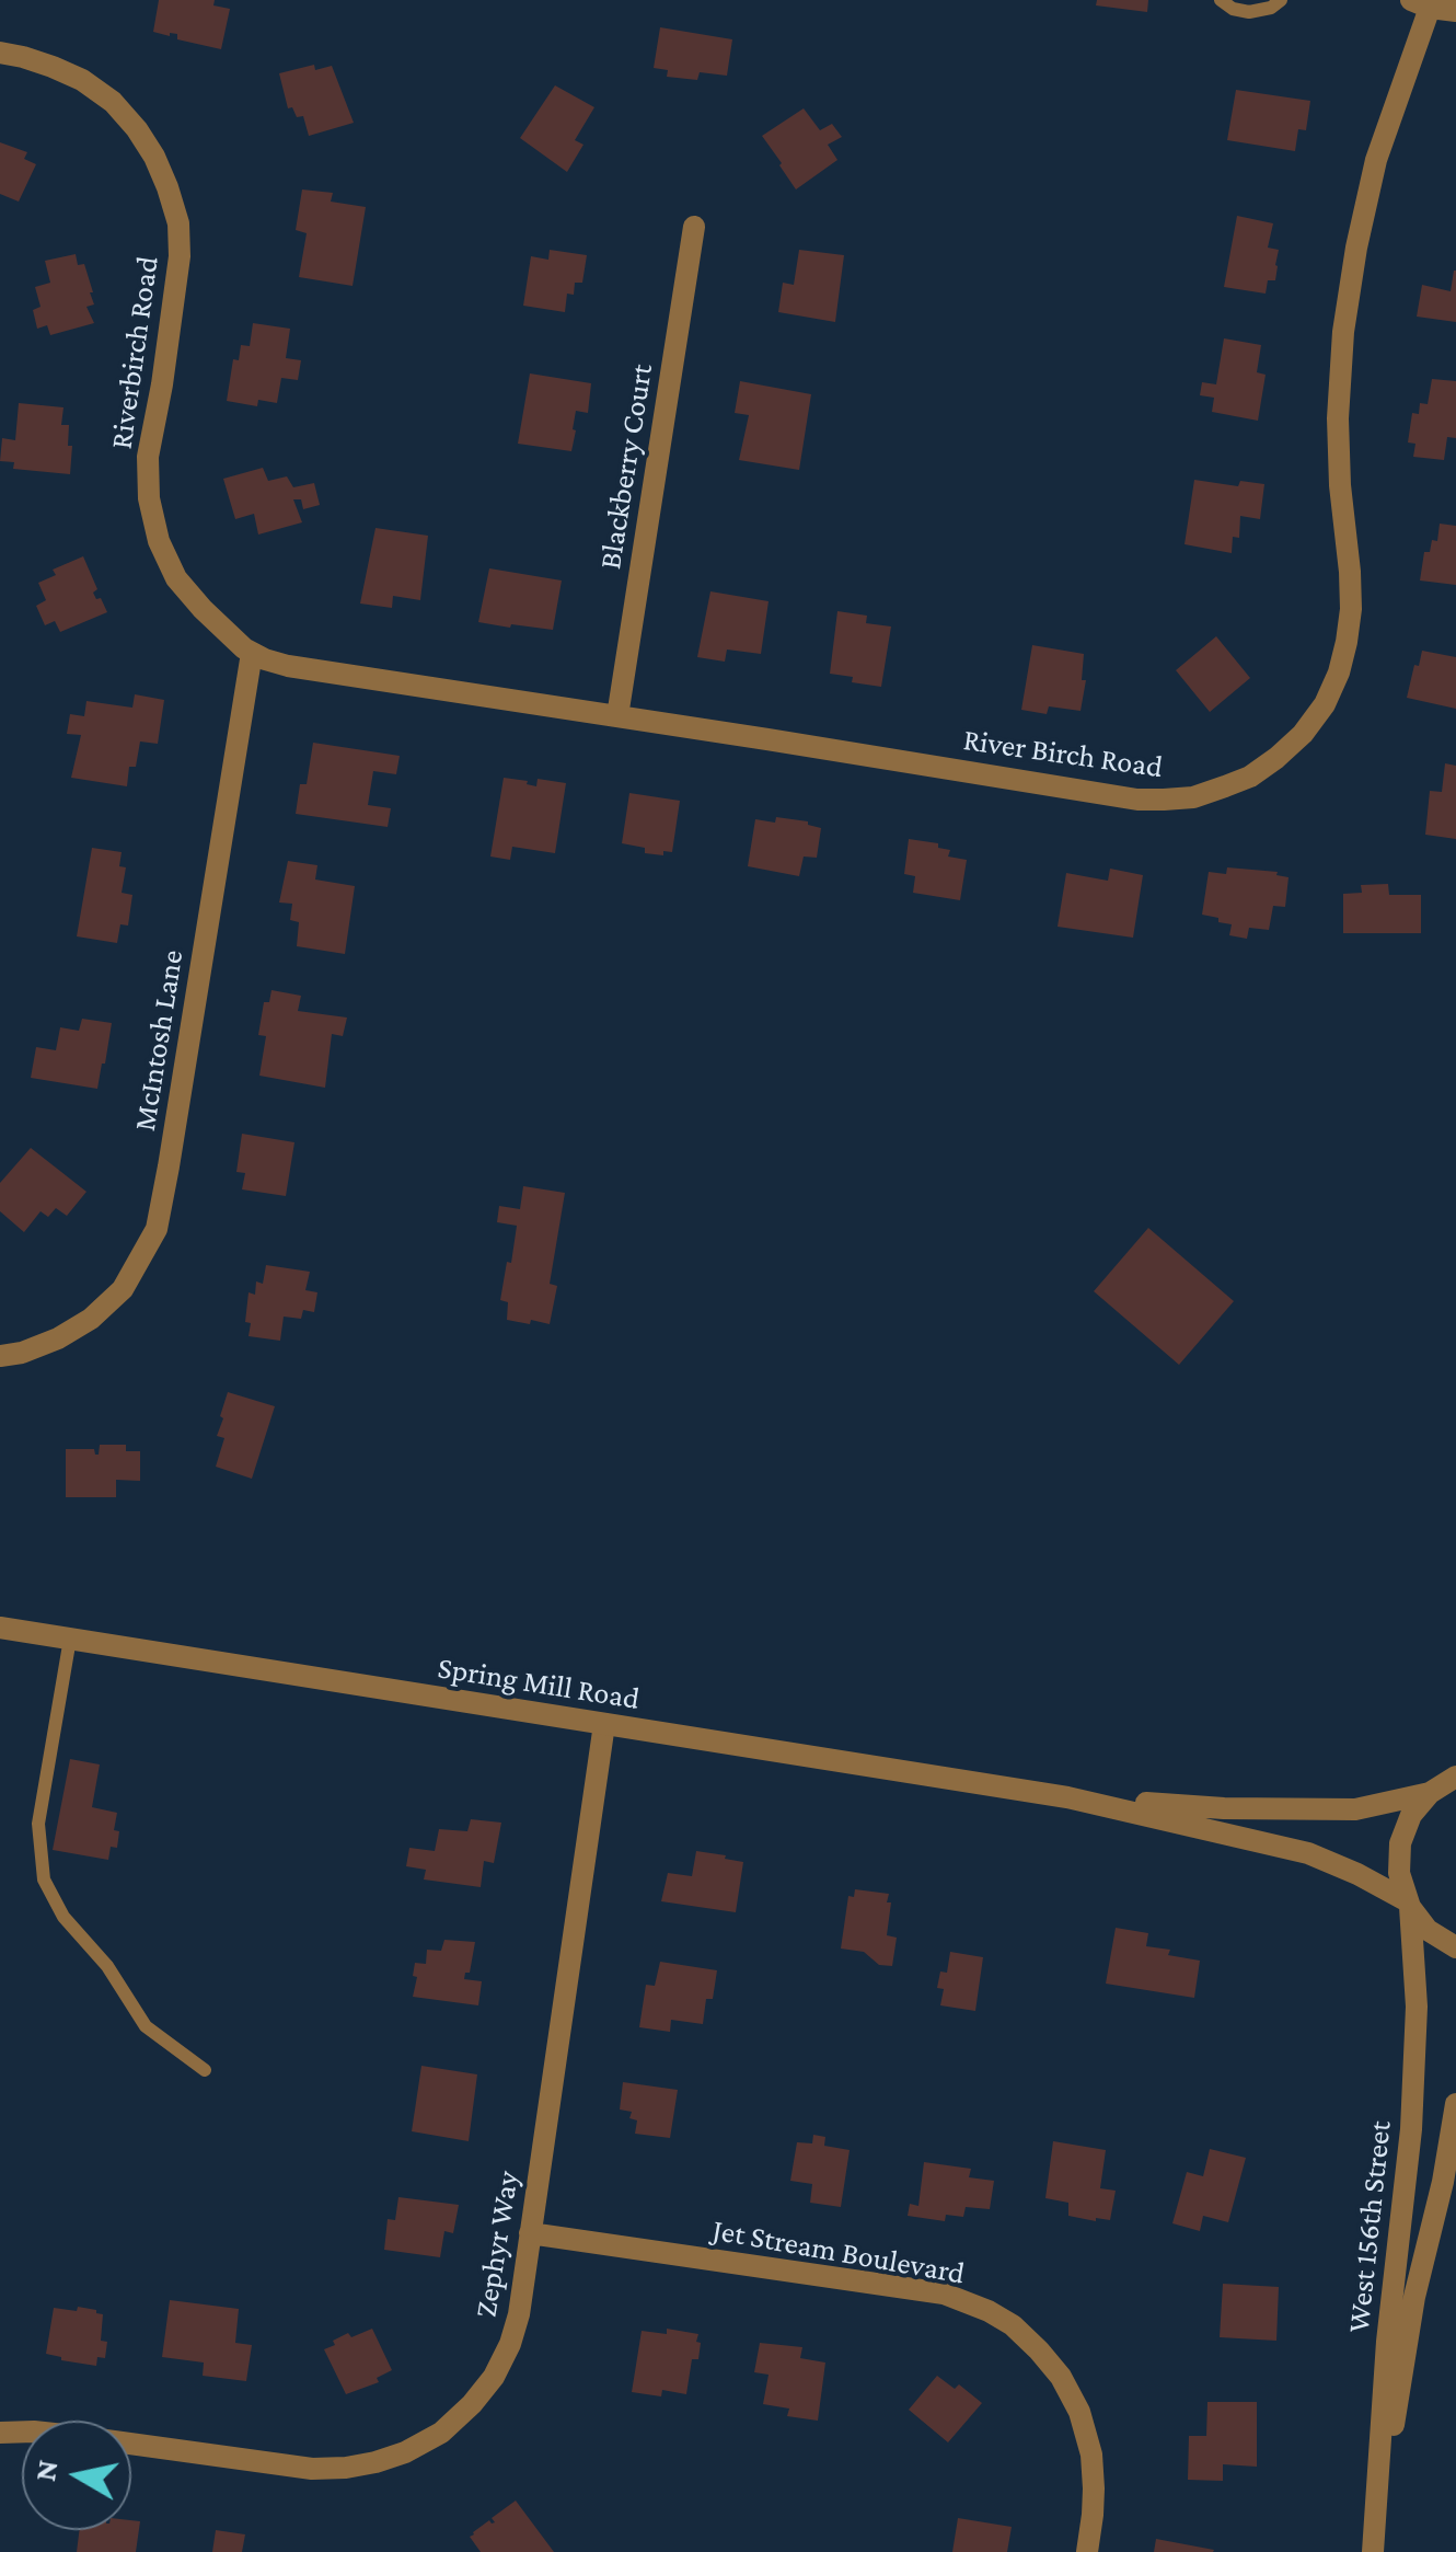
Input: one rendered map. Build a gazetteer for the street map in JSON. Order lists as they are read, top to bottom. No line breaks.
{"streets":{"street":["Riverbirch Road","Blackberry Court","River Birch Road","McIntosh Lane","Spring Mill Road","West 156th Street","Zephyr Way","Jet Stream Boulevard"]},"crossings":[["Riverbirch Road","River Birch Road"],["Riverbirch Road","McIntosh Lane"],["Blackberry Court","River Birch Road"],["River Birch Road","McIntosh Lane"],["Spring Mill Road","West 156th Street"],["Spring Mill Road","Zephyr Way"],["Zephyr Way","Jet Stream Boulevard"]],"north":"left"}
